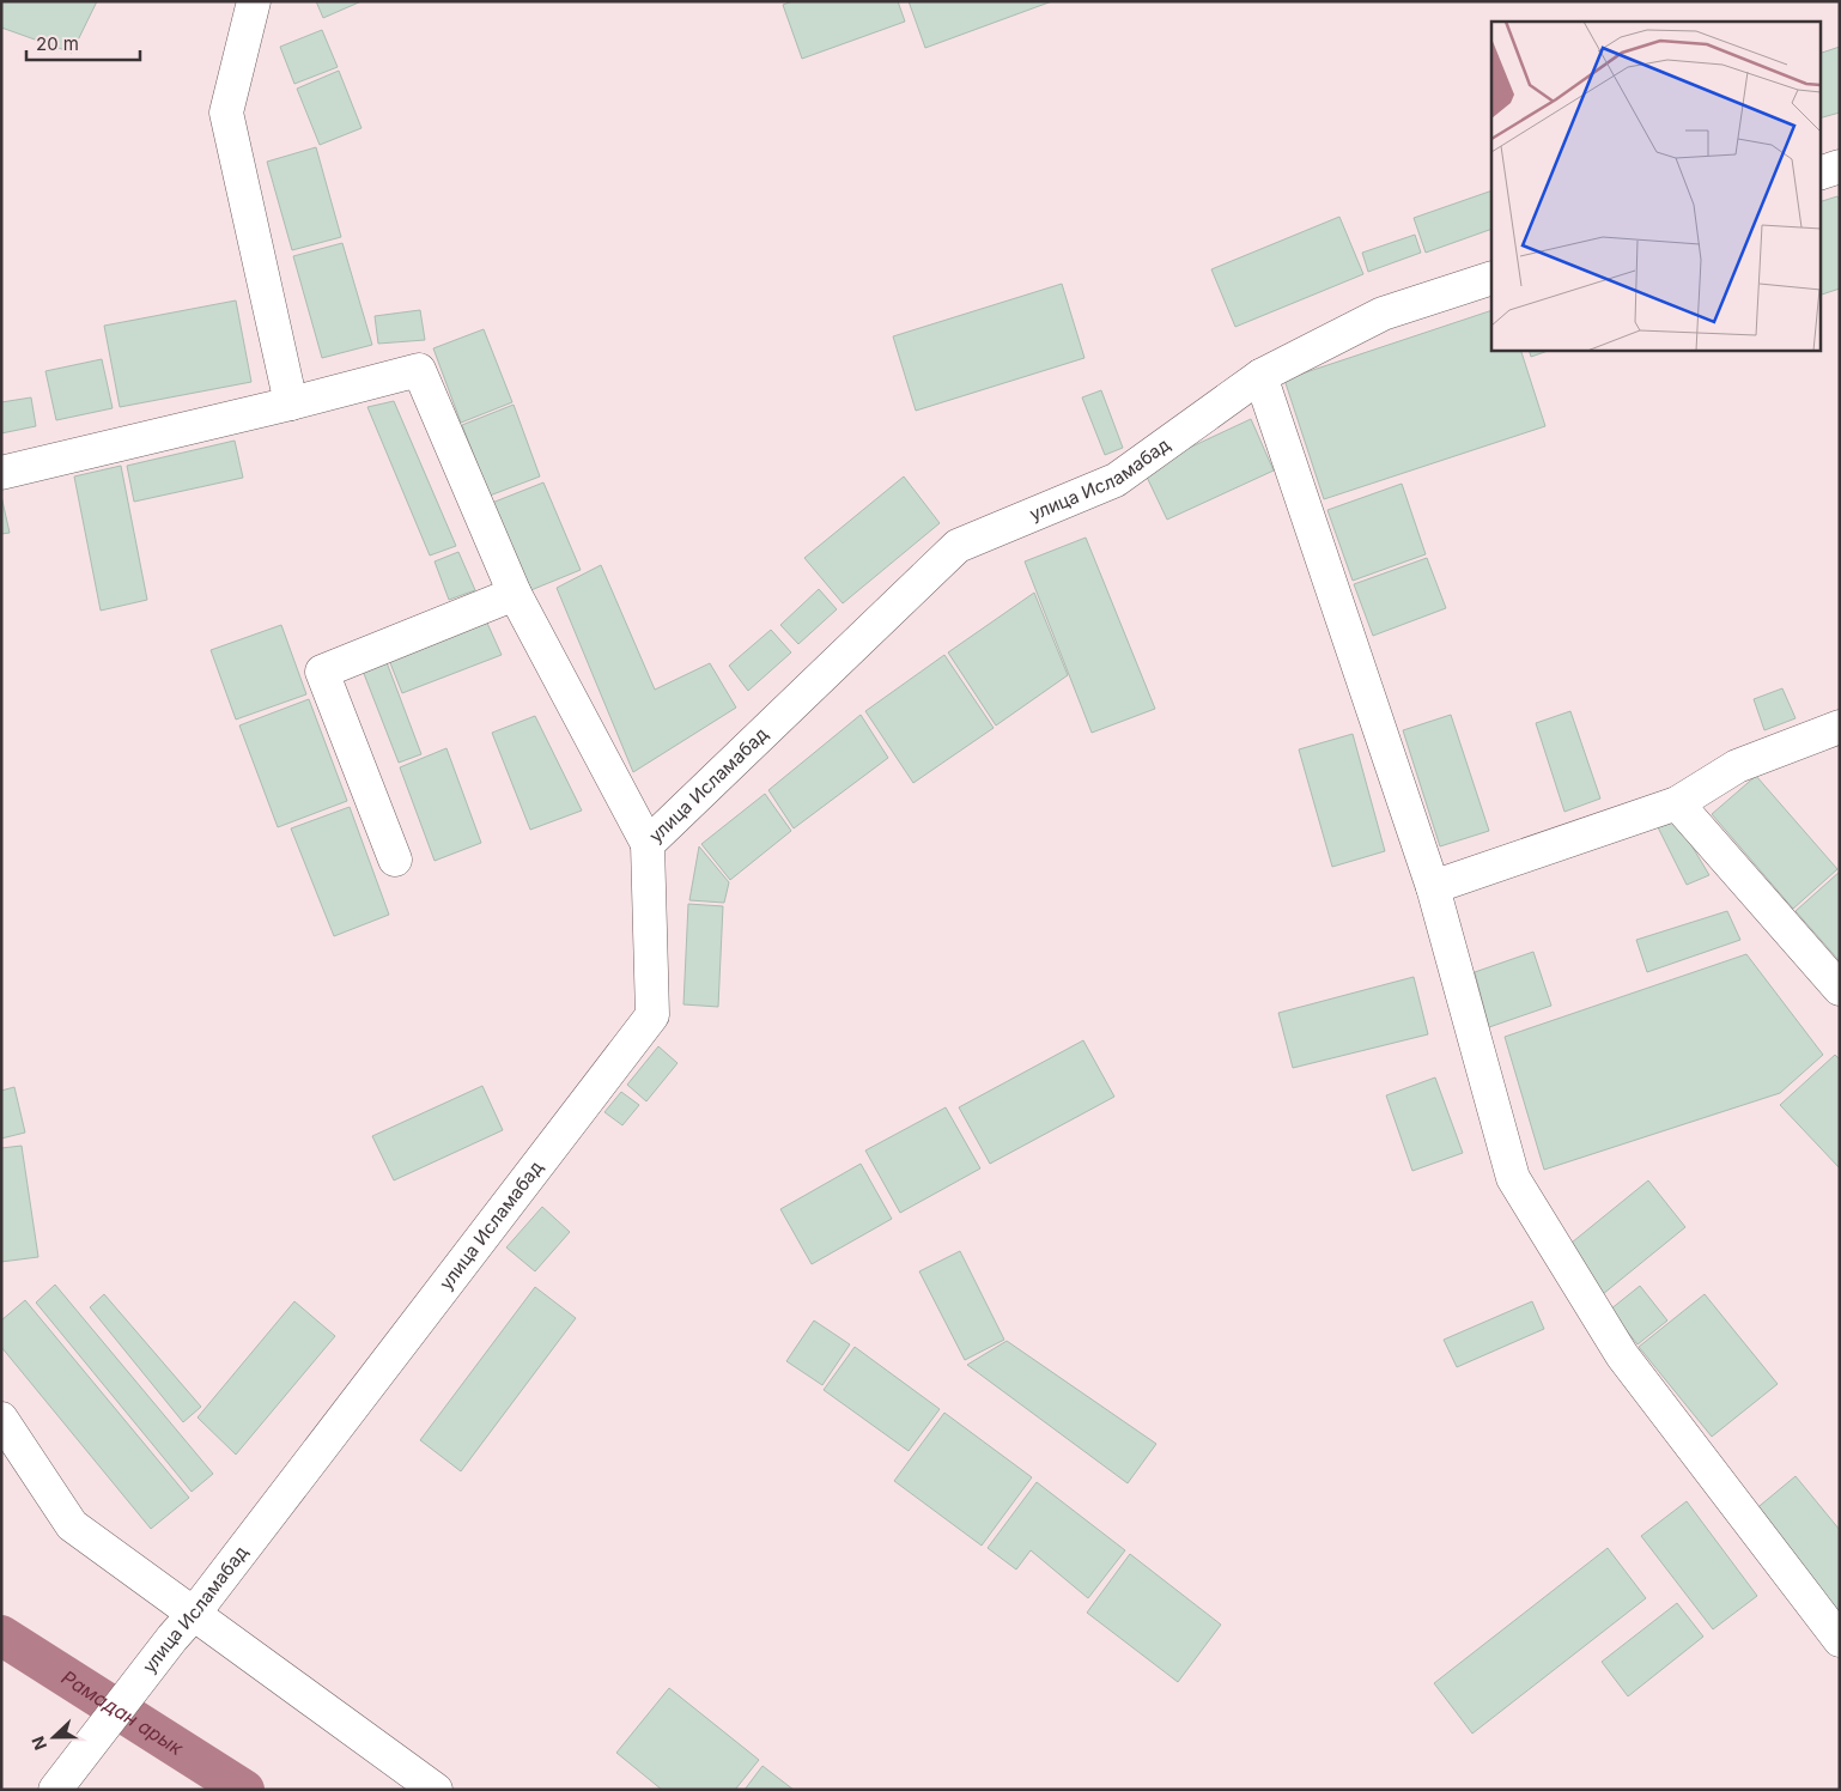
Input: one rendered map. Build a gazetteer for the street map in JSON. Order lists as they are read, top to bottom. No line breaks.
{"streets":{"street":["улица Исламабад"]},"water":["Рамадан арык"],"scale_bar":"20 m","north":"left"}
